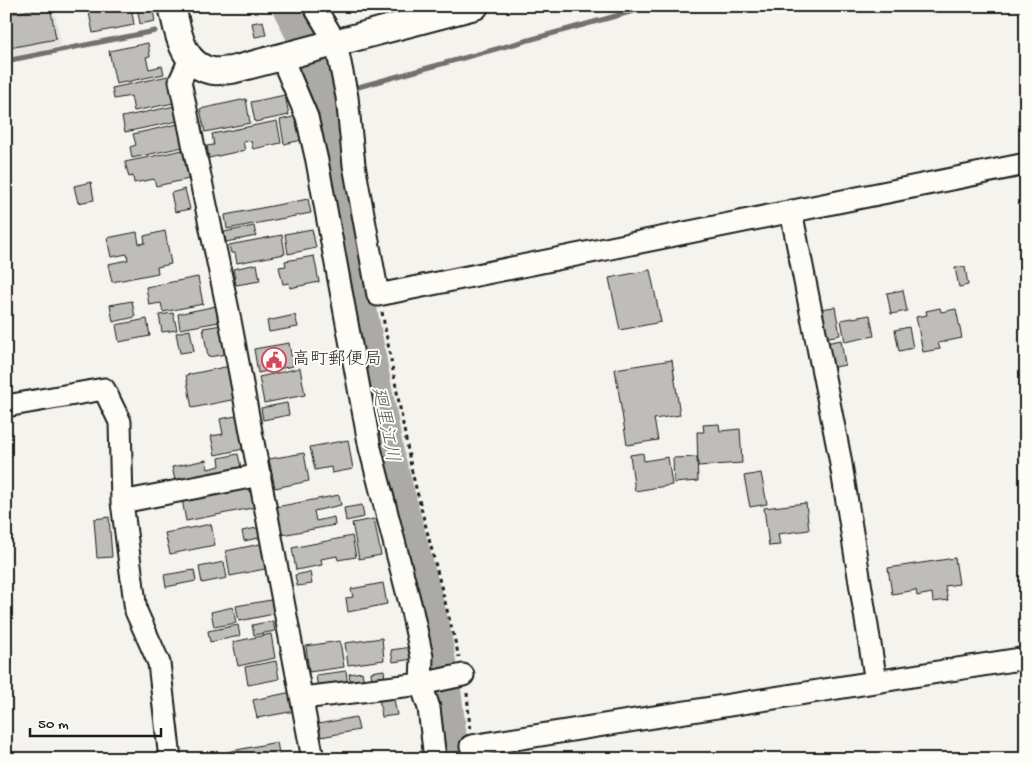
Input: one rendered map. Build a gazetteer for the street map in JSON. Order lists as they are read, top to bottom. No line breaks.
{"water":["廻里江川"],"places":{"public building":["高町郵便局"]},"scale_bar":"50 m"}
